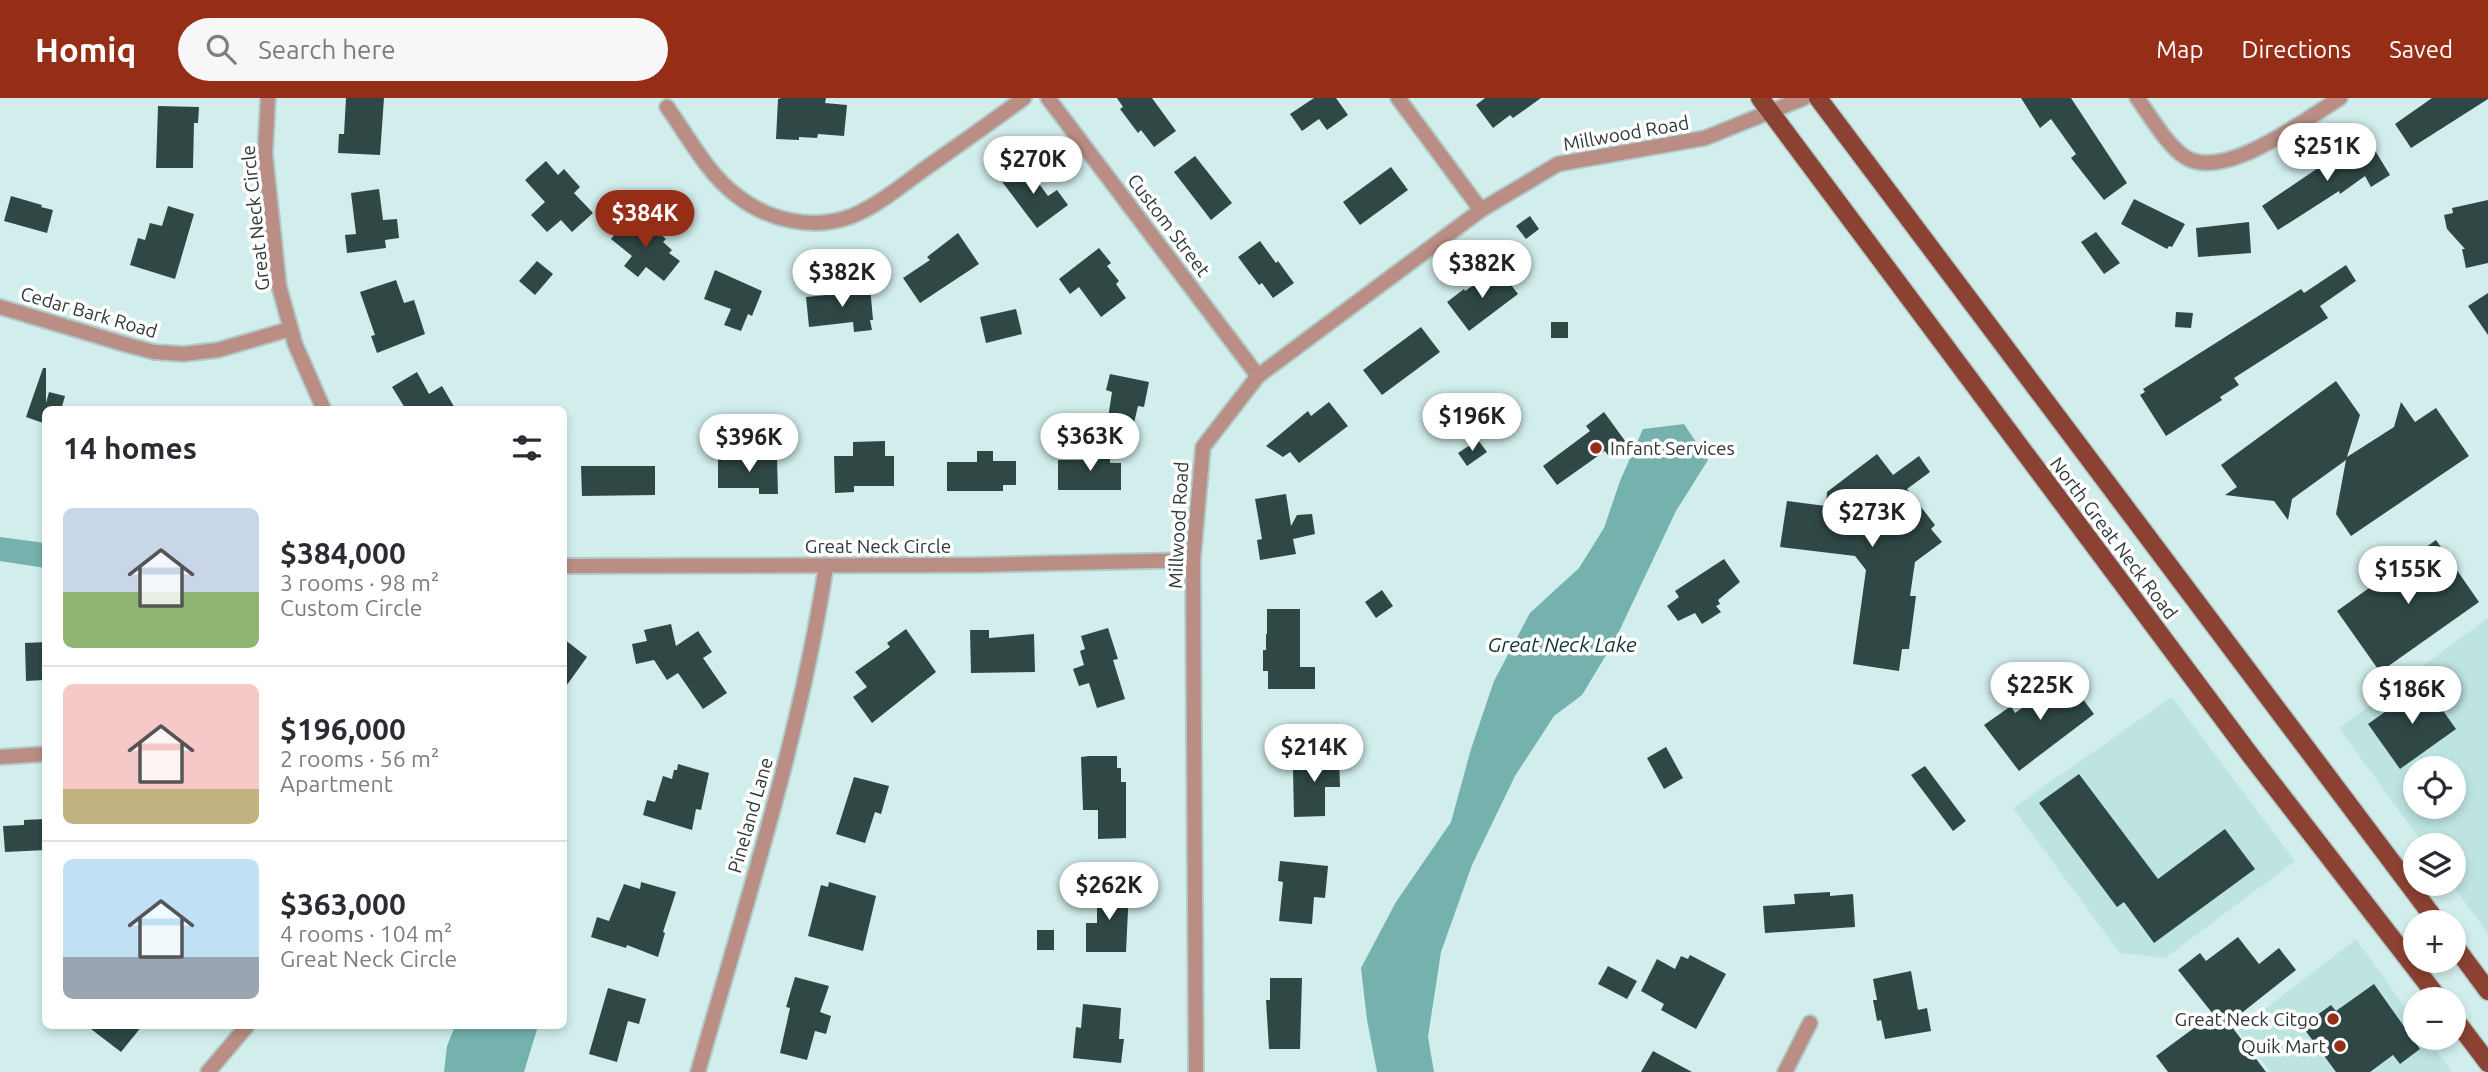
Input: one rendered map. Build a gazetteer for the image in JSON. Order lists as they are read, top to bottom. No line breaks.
{"streets":{"main road":["North Great Neck Road"],"street":["Millwood Road","Great Neck Circle","Custom Street","Cedar Bark Road","Pineland Lane"]},"crossings":[["Millwood Road","Great Neck Circle"],["Millwood Road","Custom Street"],["Millwood Road","North Great Neck Road"],["Great Neck Circle","Cedar Bark Road"],["Great Neck Circle","Pineland Lane"]],"water":["Great Neck Lake"],"places":["Infant Services","Great Neck Citgo","Quik Mart"],"page":{"header":"Homiq","search":"Search here","nav":["Map","Directions","Saved"],"price":["$251K","$270K","$384K","$382K","$382K","$196K","$363K","$396K","$273K","$155K","$225K","$186K","$214K","$262K"],"heading":"14 homes","list":[{"name":"$384,000","note":"3 rooms · 98 m² · Custom Circle"},{"name":"$196,000","note":"2 rooms · 56 m² · Apartment"},{"name":"$363,000","note":"4 rooms · 104 m² · Great Neck Circle"}],"map_buttons":["+","−"]}}
